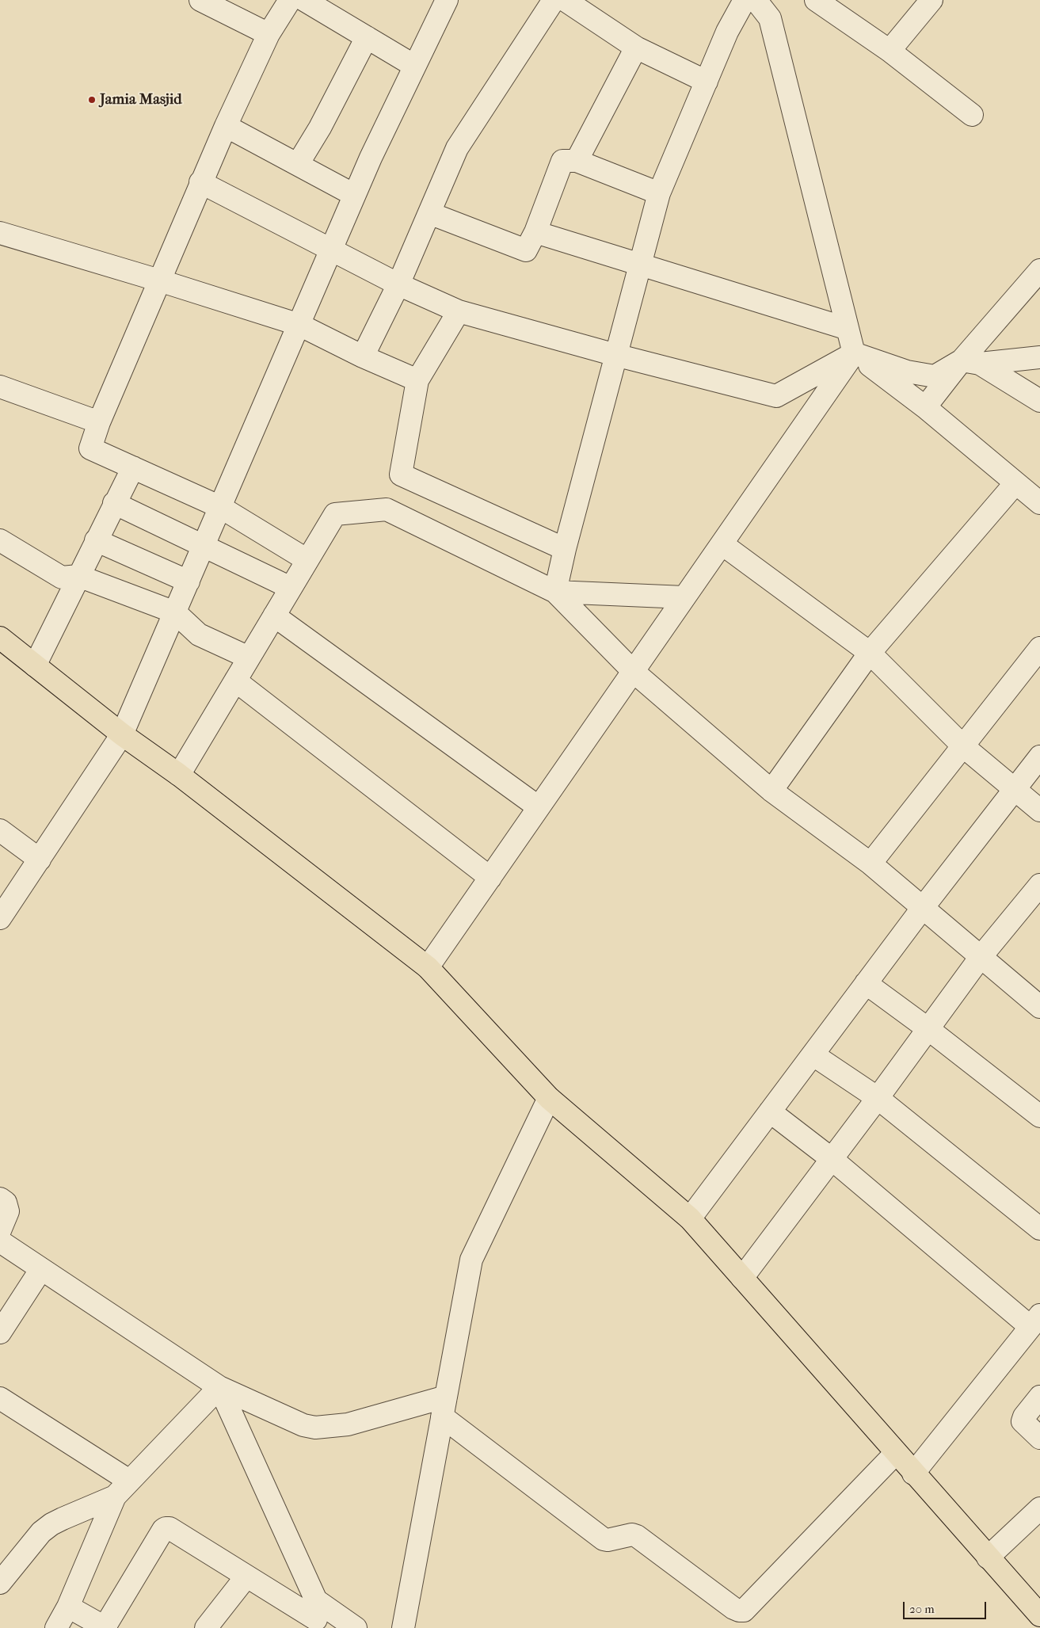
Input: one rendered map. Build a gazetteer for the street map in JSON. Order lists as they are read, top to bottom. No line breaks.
{"places":["Jamia Masjid"],"scale_bar":"20 m"}
